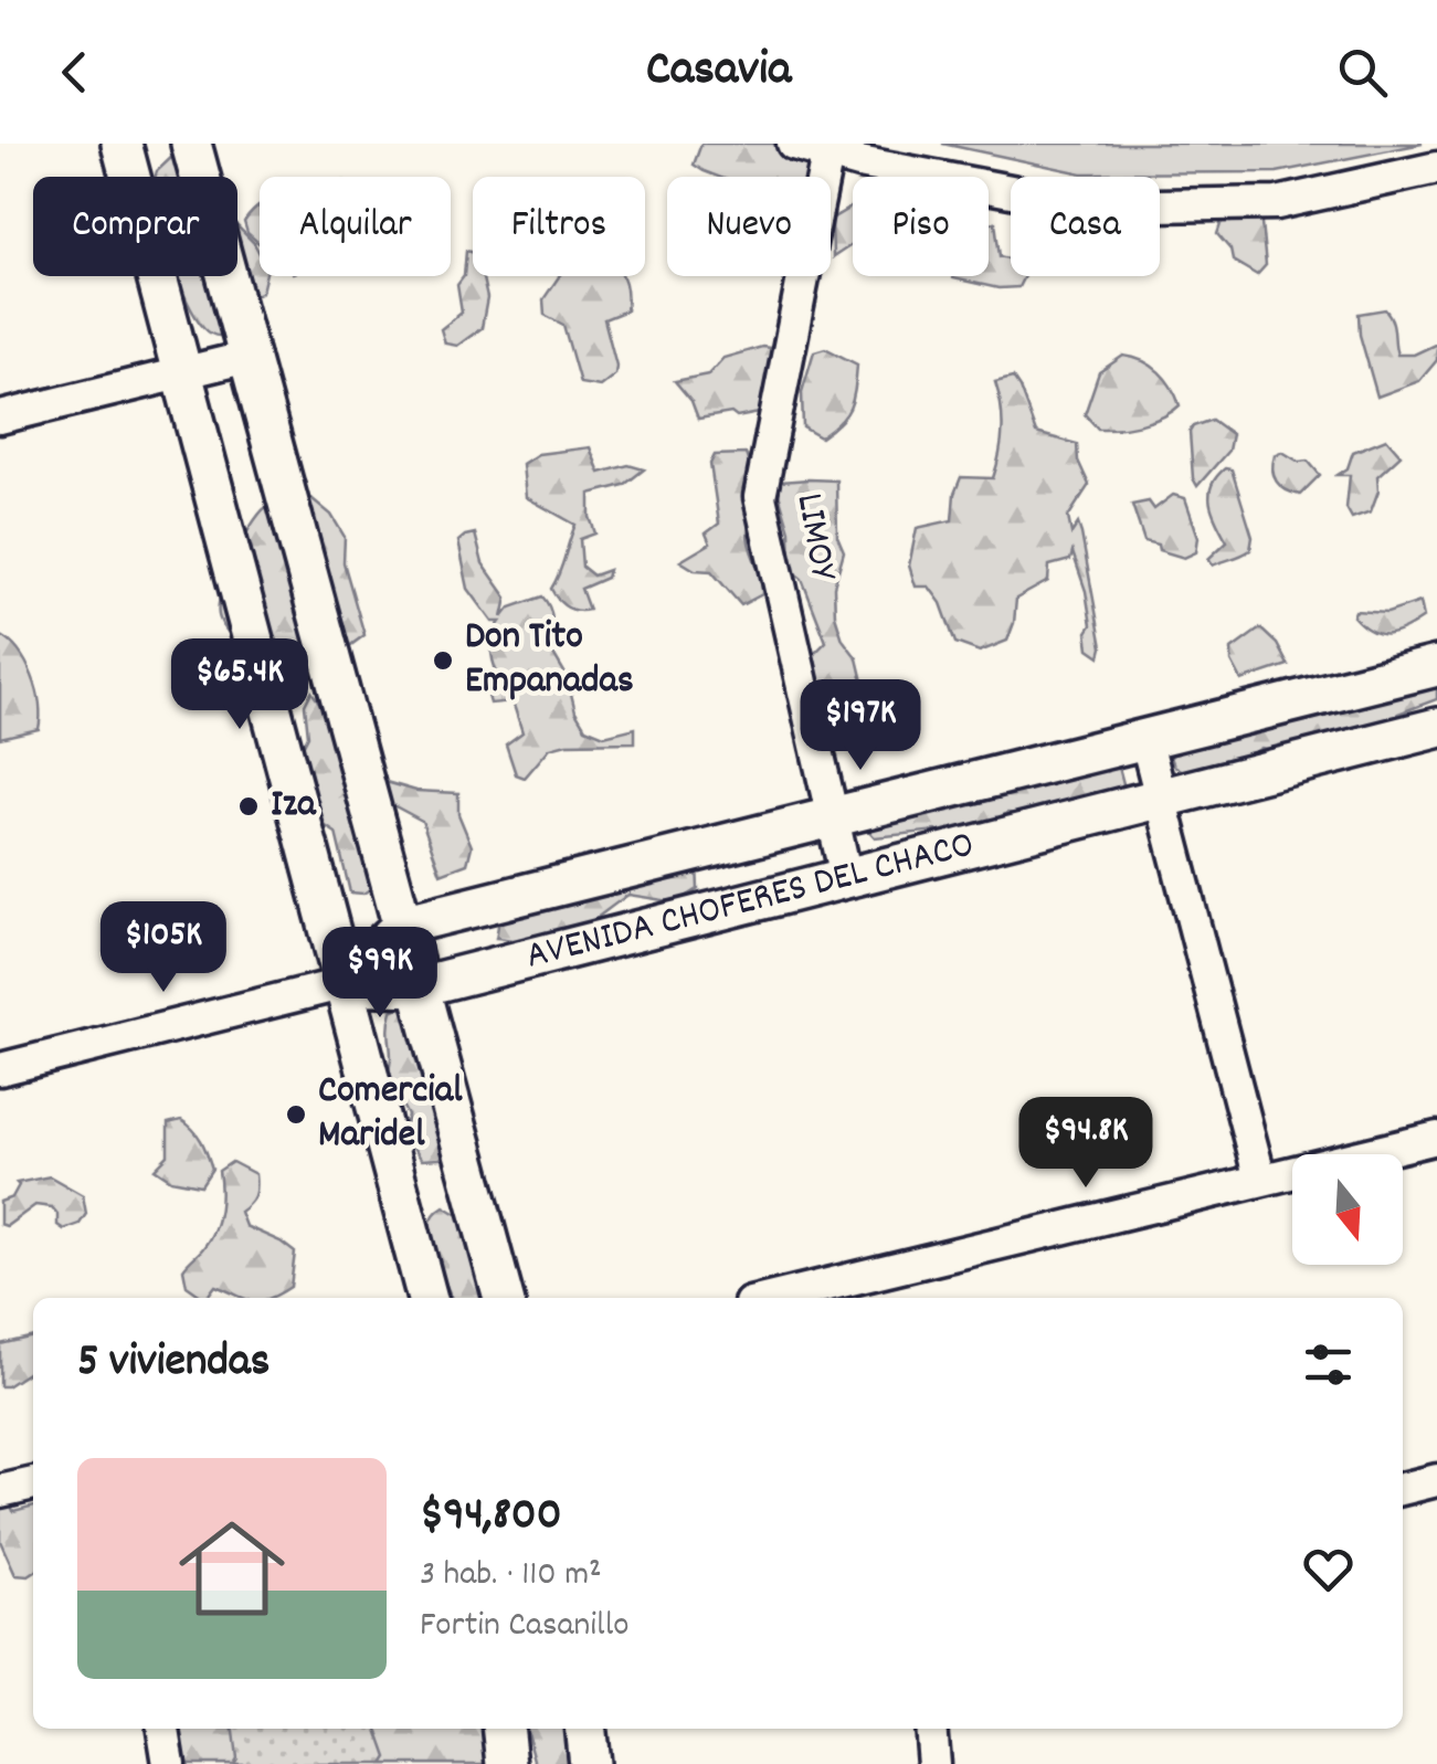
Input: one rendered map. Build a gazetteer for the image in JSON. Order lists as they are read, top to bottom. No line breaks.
{"streets":{"street":["LIMOY","AVENIDA CHOFERES DEL CHACO"]},"crossings":[["LIMOY","AVENIDA CHOFERES DEL CHACO"]],"places":["Don Tito Empanadas","Iza","Comercial Maridel"],"north":"bottom","page":{"header":"Casavia","chip":["Comprar","Alquilar","Filtros","Nuevo","Piso","Casa"],"price":["$65.4K","$197K","$105K","$99K","$94.8K"],"heading":"5 viviendas","list":[{"name":"$94,800","note":"3 hab. · 110 m² · Fortin Casanillo"}]}}
